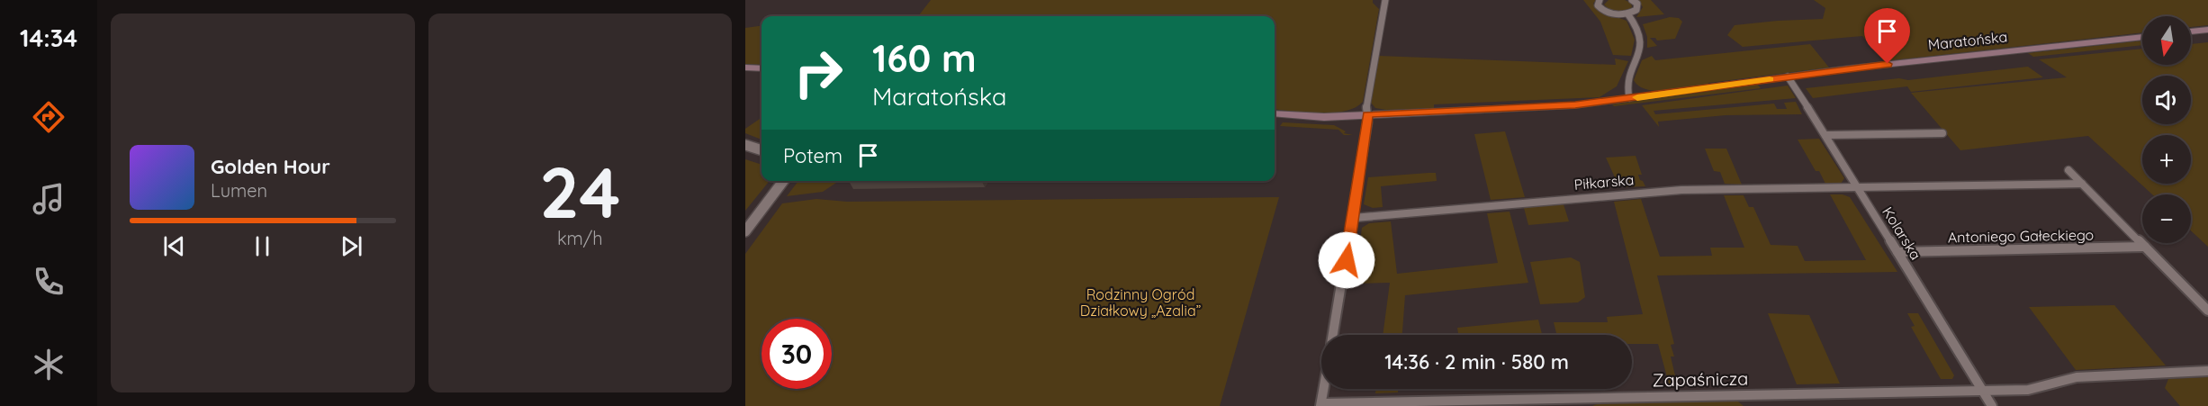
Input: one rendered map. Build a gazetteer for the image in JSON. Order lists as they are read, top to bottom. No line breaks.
{"streets":{"main road":["Maratońska"],"street":["Piłkarska","Kolarska","Antoniego Gałeckiego","Zapaśnicza"]},"crossings":[["Maratońska","Kolarska"],["Piłkarska","Kolarska"],["Kolarska","Antoniego Gałeckiego"],["Kolarska","Zapaśnicza"]],"parks":["Rodzinny Ogród Działkowy „Azalia”"],"north":"bottom","page":{"tabs":"14:34","tile":["24","km/h"],"map_buttons":["+","−"],"turn":["160 m","Maratońska"],"then":"Potem","song":["Golden Hour","Lumen"],"limit":"30","trip":"14:36 · 2 min · 580 m"}}
